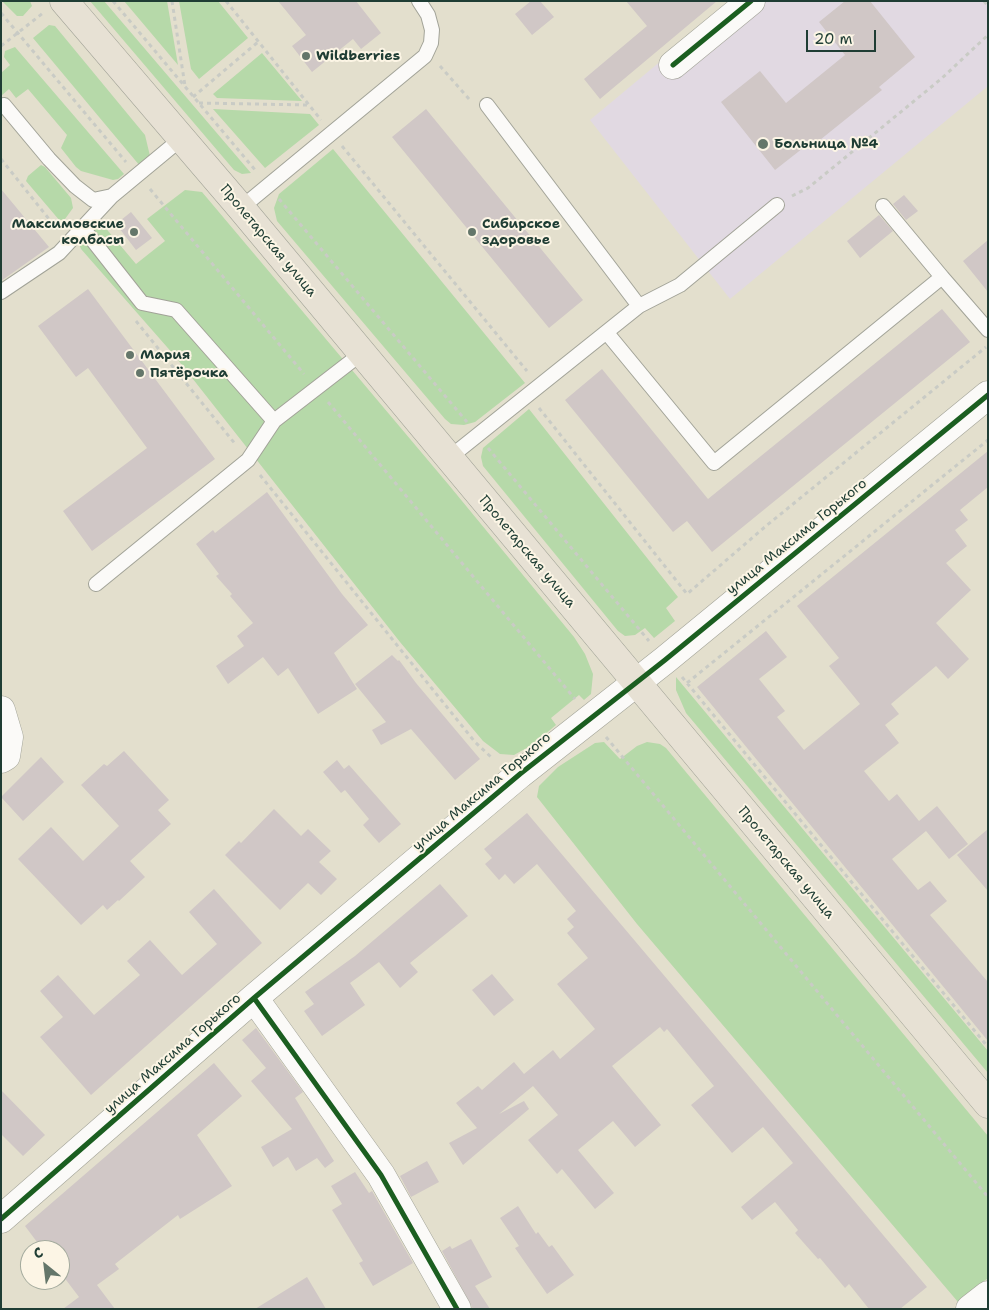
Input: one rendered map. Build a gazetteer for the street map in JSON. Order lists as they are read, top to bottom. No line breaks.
{"streets":{"main road":["Пролетарская улица"],"street":["улица Максима Горького"]},"crossings":[["Пролетарская улица","улица Максима Горького"]],"places":["Wildberries","Больница №4","Максимовские колбасы","Сибирское здоровье","Мария","Пятёрочка"],"scale_bar":"20 m","north":"top left"}
